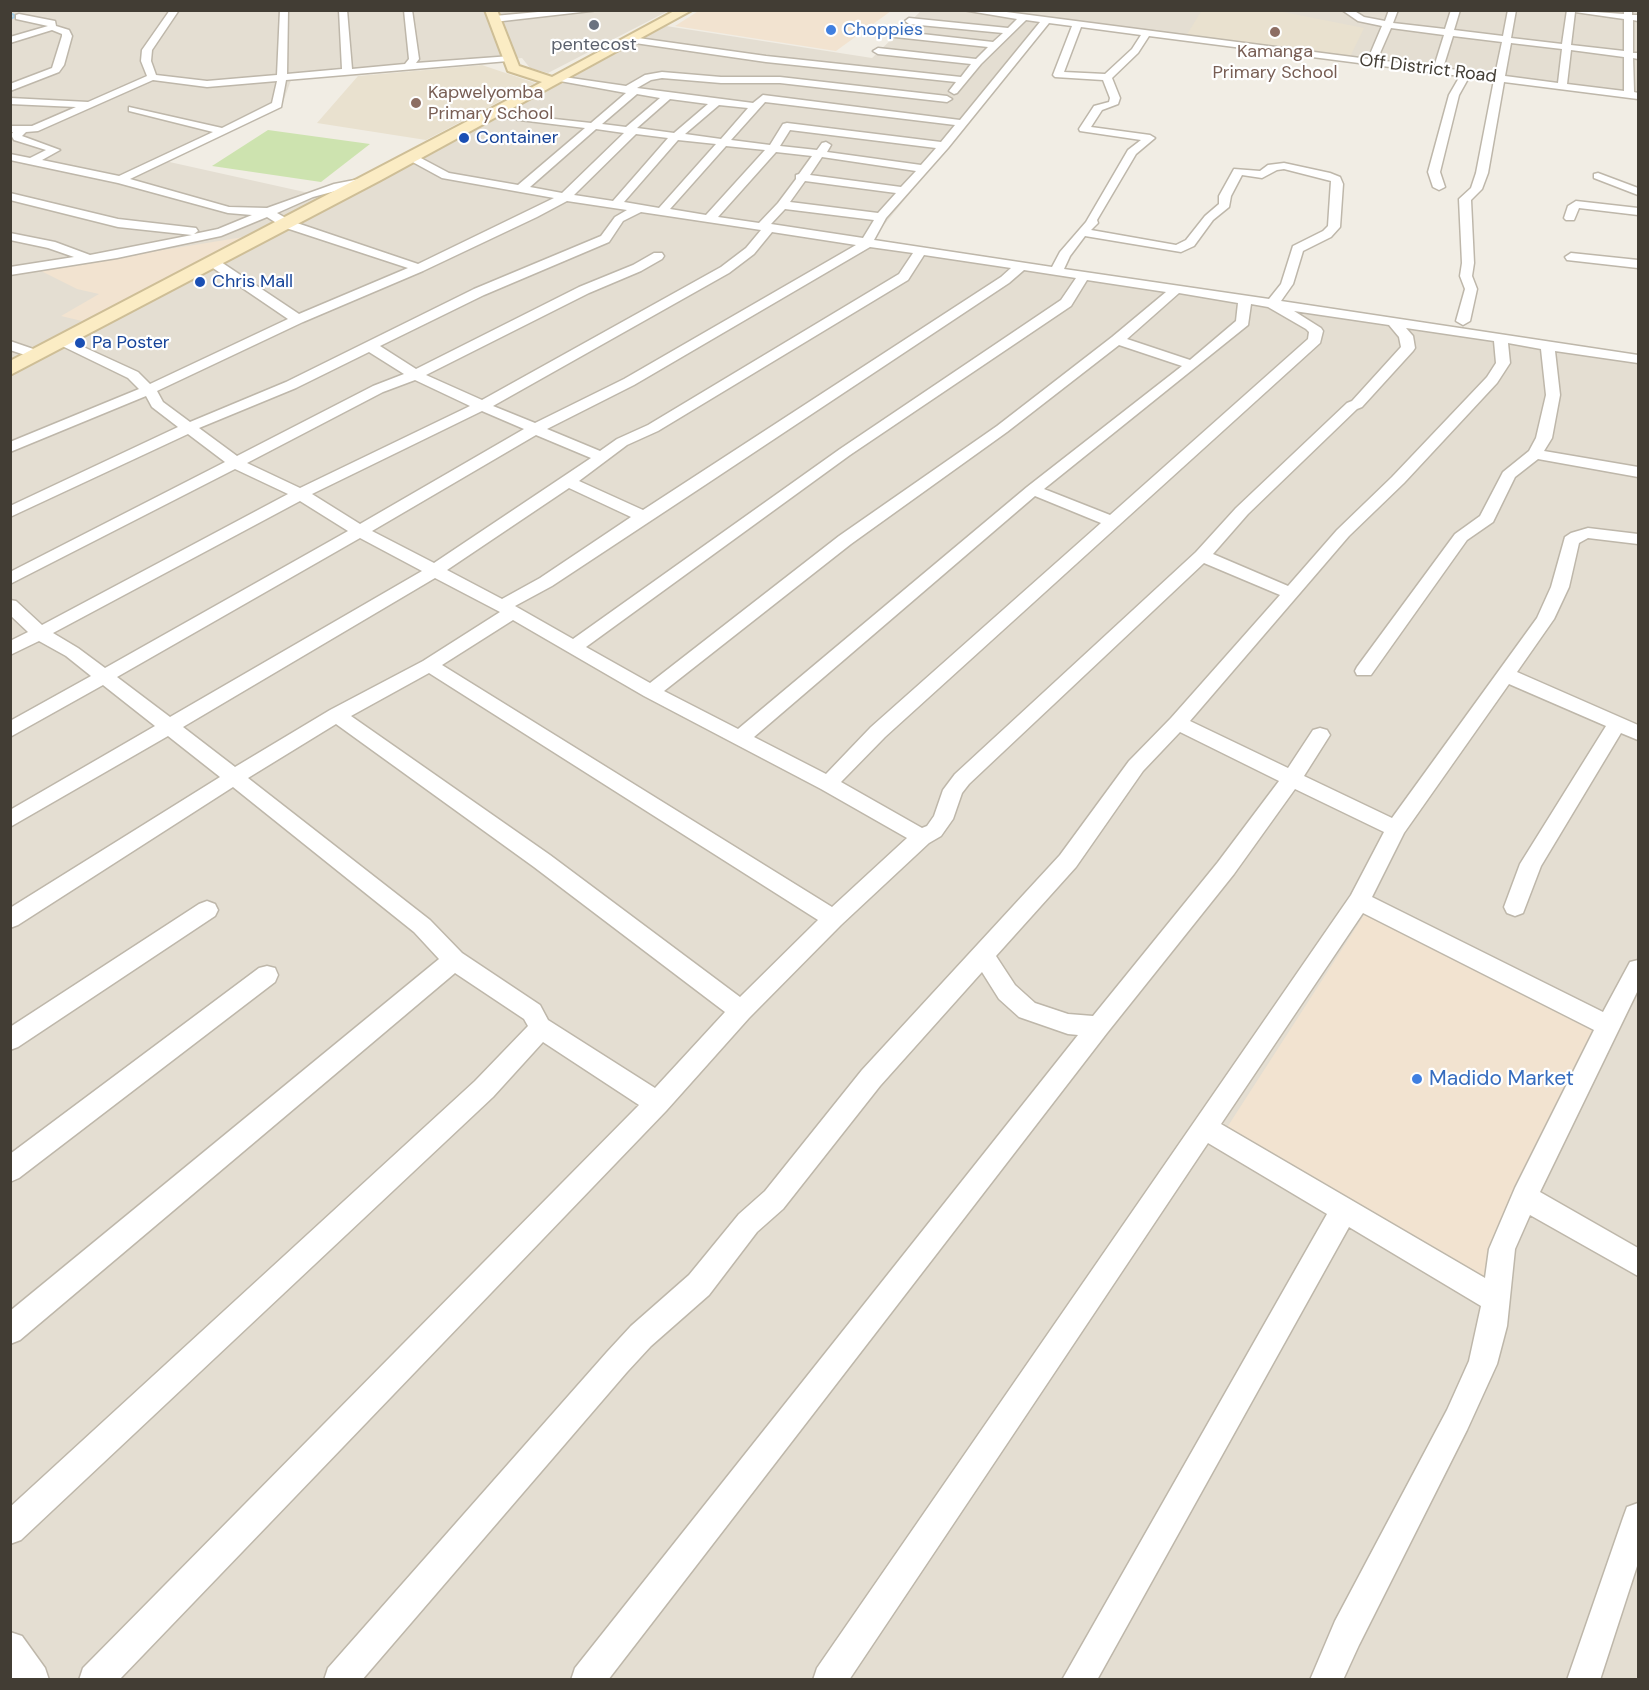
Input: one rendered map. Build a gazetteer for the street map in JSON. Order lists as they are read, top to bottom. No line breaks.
{"streets":{"street":["Off District Road"]},"places":["pentecost","Choppies","Kamanga Primary School","Kapwelyomba Primary School","Container","Chris Mall","Pa Poster","Madido Market"]}
